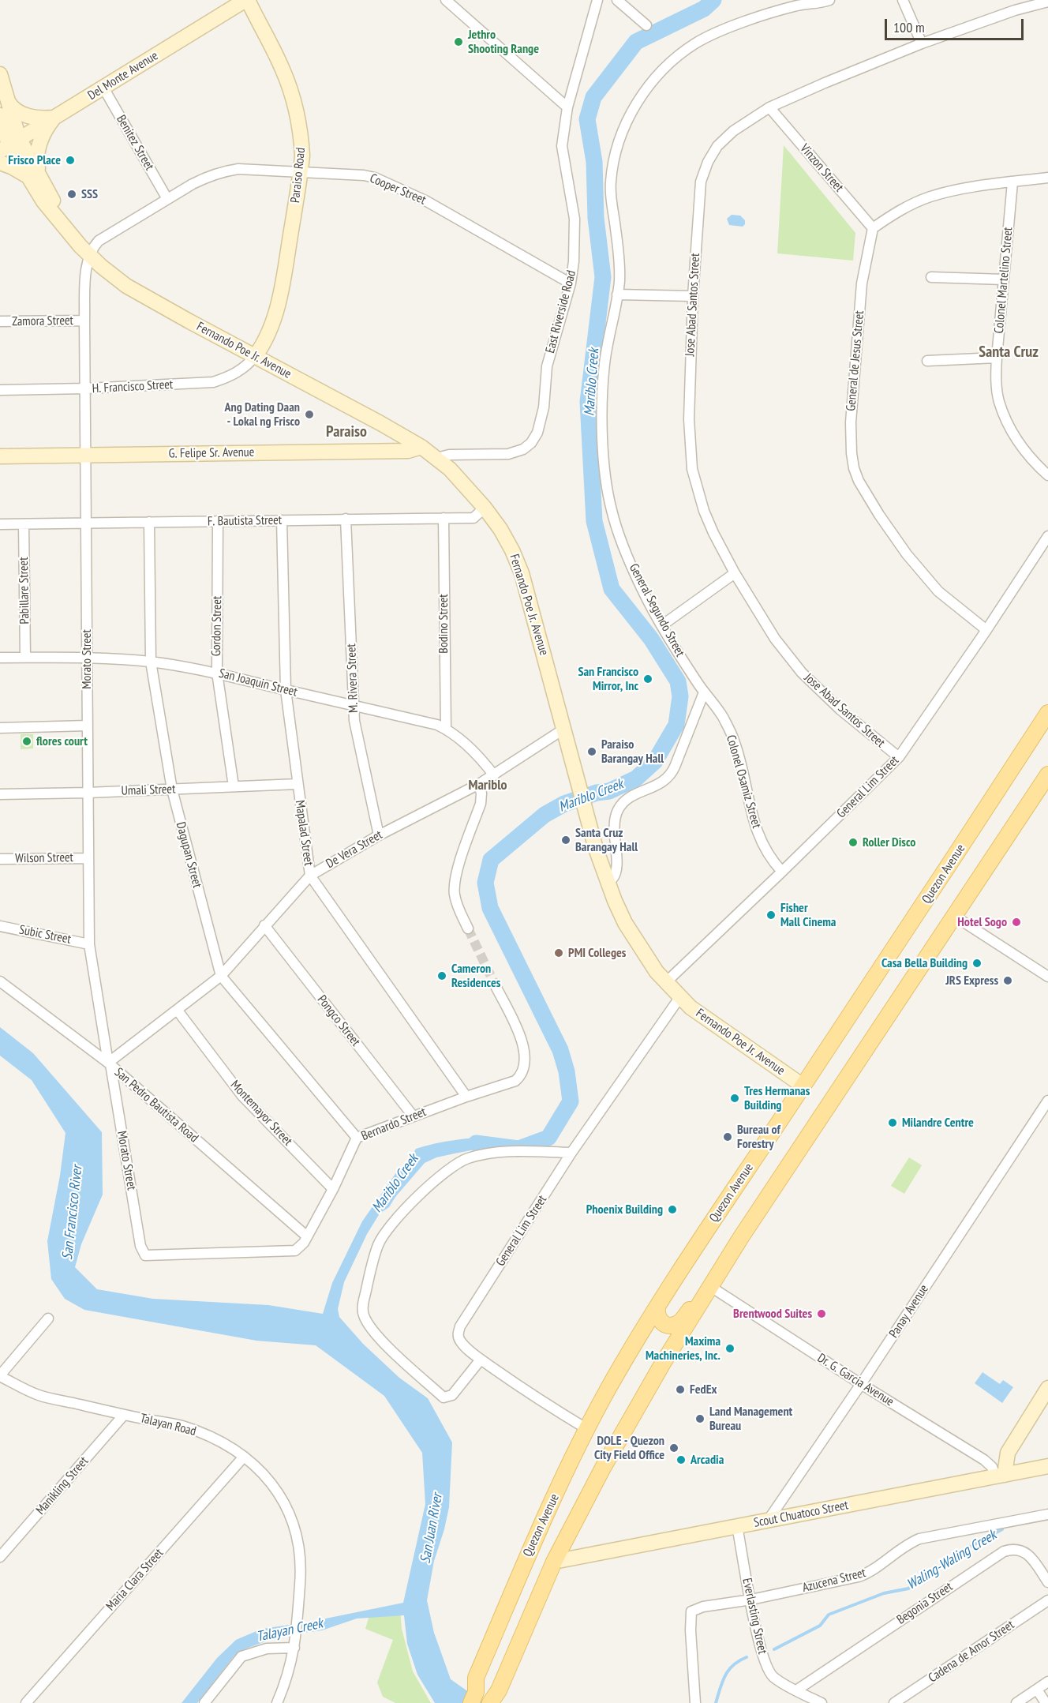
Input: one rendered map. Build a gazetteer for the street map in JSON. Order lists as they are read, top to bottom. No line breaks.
{"streets":{"main road":["Del Monte Avenue","Paraiso Road","Fernando Poe Jr. Avenue","G. Felipe Sr. Avenue","Quezon Avenue","Scout Chuatoco Street"],"street":["Benitez Street","Vinzon Street","Cooper Street","Colonel Martelino Street","Jose Abad Santos Street","East Riverside Road","Zamora Street","General de Jesus Street","H. Francisco Street","F. Bautista Street","Pabillare Street","General Segundo Street","Bodino Street","Gordon Street","Morato Street","M. Rivera Street","San Joaquin Street","Colonel Osamiz Street","General Lim Street","Umali Street","Mapalad Street","De Vera Street","Dagupan Street","Wilson Street","Subic Street","Pongco Street","San Pedro Bautista Road","Montemayor Street","Bernardo Street","Panay Avenue","Dr. G. Garcia Avenue","Talayan Road","Manikling Street","Maria Clara Street","Azucena Street","Begonia Street","Everlasting Street","Cadena de Amor Street"]},"crossings":[["Del Monte Avenue","Benitez Street"],["Del Monte Avenue","Paraiso Road"],["Del Monte Avenue","Fernando Poe Jr. Avenue"],["Benitez Street","Cooper Street"],["Vinzon Street","Jose Abad Santos Street"],["Vinzon Street","General de Jesus Street"],["Paraiso Road","Cooper Street"],["Paraiso Road","Fernando Poe Jr. Avenue"],["Paraiso Road","H. Francisco Street"],["Cooper Street","East Riverside Road"],["Cooper Street","Fernando Poe Jr. Avenue"],["Cooper Street","Morato Street"],["Jose Abad Santos Street","General Lim Street"],["East Riverside Road","Fernando Poe Jr. Avenue"],["Zamora Street","Morato Street"],["Fernando Poe Jr. Avenue","H. Francisco Street"],["Fernando Poe Jr. Avenue","G. Felipe Sr. Avenue"],["Fernando Poe Jr. Avenue","F. Bautista Street"],["Fernando Poe Jr. Avenue","Morato Street"],["Fernando Poe Jr. Avenue","General Lim Street"],["Fernando Poe Jr. Avenue","De Vera Street"],["Fernando Poe Jr. Avenue","Quezon Avenue"],["General de Jesus Street","General Lim Street"],["H. Francisco Street","Morato Street"],["G. Felipe Sr. Avenue","Morato Street"],["F. Bautista Street","Pabillare Street"],["F. Bautista Street","Bodino Street"],["F. Bautista Street","Gordon Street"],["F. Bautista Street","Morato Street"],["F. Bautista Street","M. Rivera Street"],["F. Bautista Street","Mapalad Street"],["F. Bautista Street","Dagupan Street"],["Pabillare Street","San Joaquin Street"],["General Segundo Street","Colonel Osamiz Street"],["Bodino Street","San Joaquin Street"],["Gordon Street","San Joaquin Street"],["Gordon Street","Umali Street"],["Morato Street","San Joaquin Street"],["Morato Street","Umali Street"],["Morato Street","De Vera Street"],["Morato Street","Wilson Street"],["Morato Street","Subic Street"],["Morato Street","San Pedro Bautista Road"],["Morato Street","Bernardo Street"],["M. Rivera Street","San Joaquin Street"],["M. Rivera Street","De Vera Street"],["San Joaquin Street","Mapalad Street"],["San Joaquin Street","De Vera Street"],["San Joaquin Street","Dagupan Street"],["Colonel Osamiz Street","General Lim Street"],["General Lim Street","Quezon Avenue"],["Umali Street","Mapalad Street"],["Umali Street","Dagupan Street"],["Mapalad Street","De Vera Street"],["Mapalad Street","Bernardo Street"],["De Vera Street","Dagupan Street"],["De Vera Street","Pongco Street"],["De Vera Street","San Pedro Bautista Road"],["De Vera Street","Montemayor Street"],["Dagupan Street","Bernardo Street"],["Quezon Avenue","Dr. G. Garcia Avenue"],["Quezon Avenue","Scout Chuatoco Street"],["Pongco Street","Bernardo Street"],["San Pedro Bautista Road","Bernardo Street"],["Montemayor Street","Bernardo Street"],["Panay Avenue","Dr. G. Garcia Avenue"],["Panay Avenue","Scout Chuatoco Street"],["Dr. G. Garcia Avenue","Scout Chuatoco Street"],["Talayan Road","Manikling Street"],["Talayan Road","Maria Clara Street"],["Scout Chuatoco Street","Everlasting Street"],["Azucena Street","Everlasting Street"],["Begonia Street","Everlasting Street"]],"districts":["Santa Cruz","Paraiso","Mariblo"],"water":["Mariblo Creek","San Francisco River","San Juan River","Waling-Waling Creek","Talayan Creek"],"places":["Jethro Shooting Range","Frisco Place","SSS","Ang Dating Daan - Lokal ng Frisco","San Francisco Mirror, Inc","flores court","Paraiso Barangay Hall","Santa Cruz Barangay Hall","Roller Disco","Fisher Mall Cinema","Hotel Sogo","PMI Colleges","Casa Bella Building","Cameron Residences","JRS Express","Tres Hermanas Building","Milandre Centre","Bureau of Forestry","Phoenix Building","Brentwood Suites","Maxima Machineries, Inc.","FedEx","Land Management Bureau","DOLE - Quezon City Field Office","Arcadia"],"scale_bar":"100 m"}
